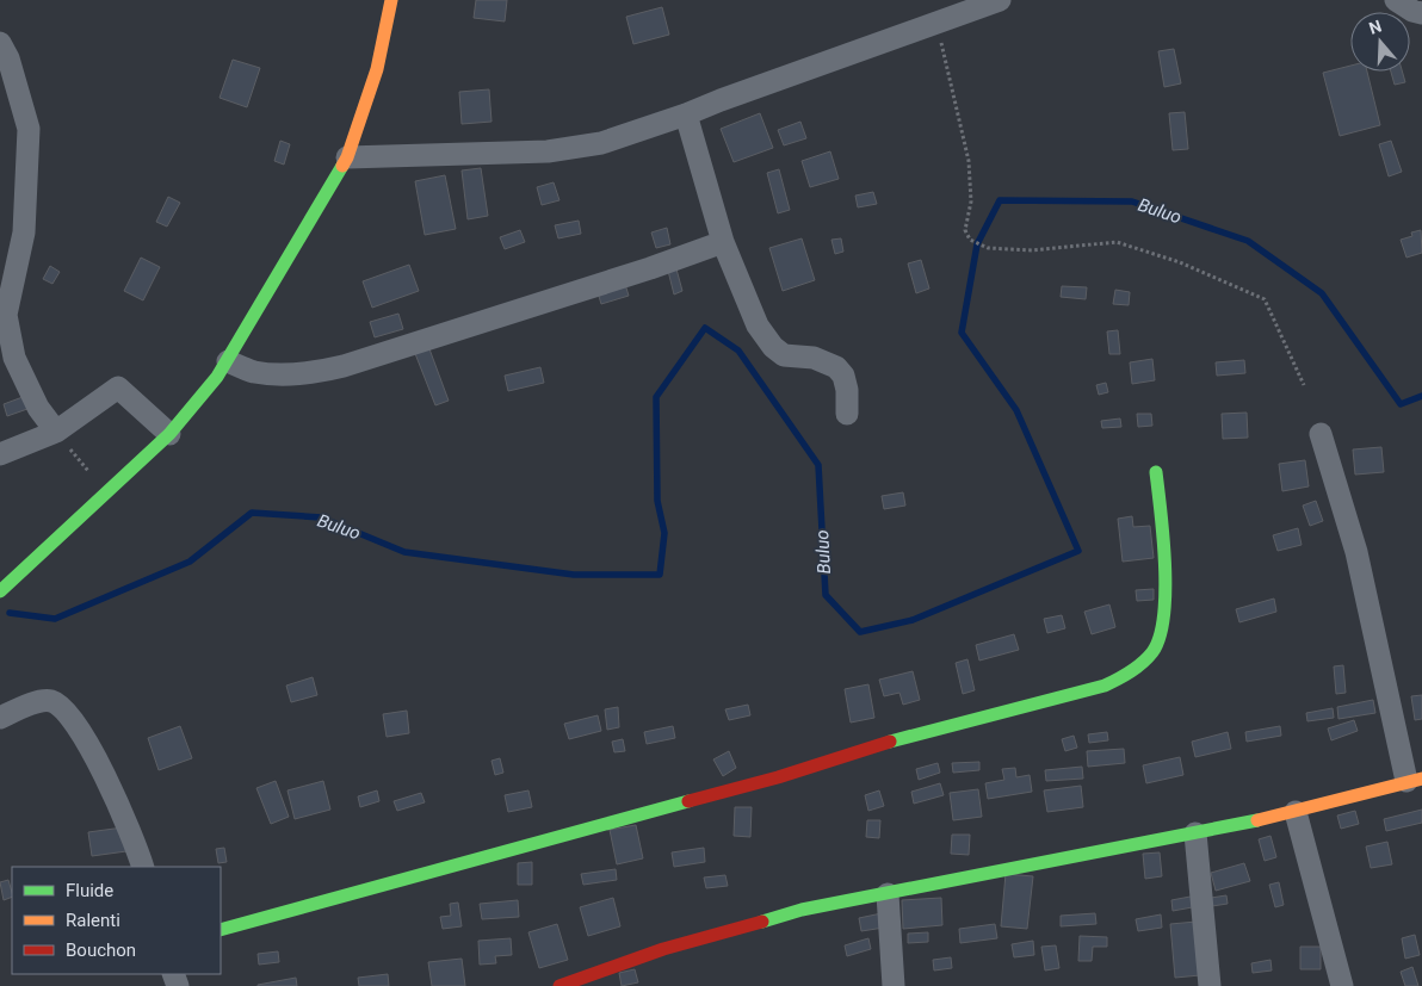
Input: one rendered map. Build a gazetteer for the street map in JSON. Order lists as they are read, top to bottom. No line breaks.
{"water":["Buluo"],"legend":["Fluide","Ralenti","Bouchon"],"north":"top"}
